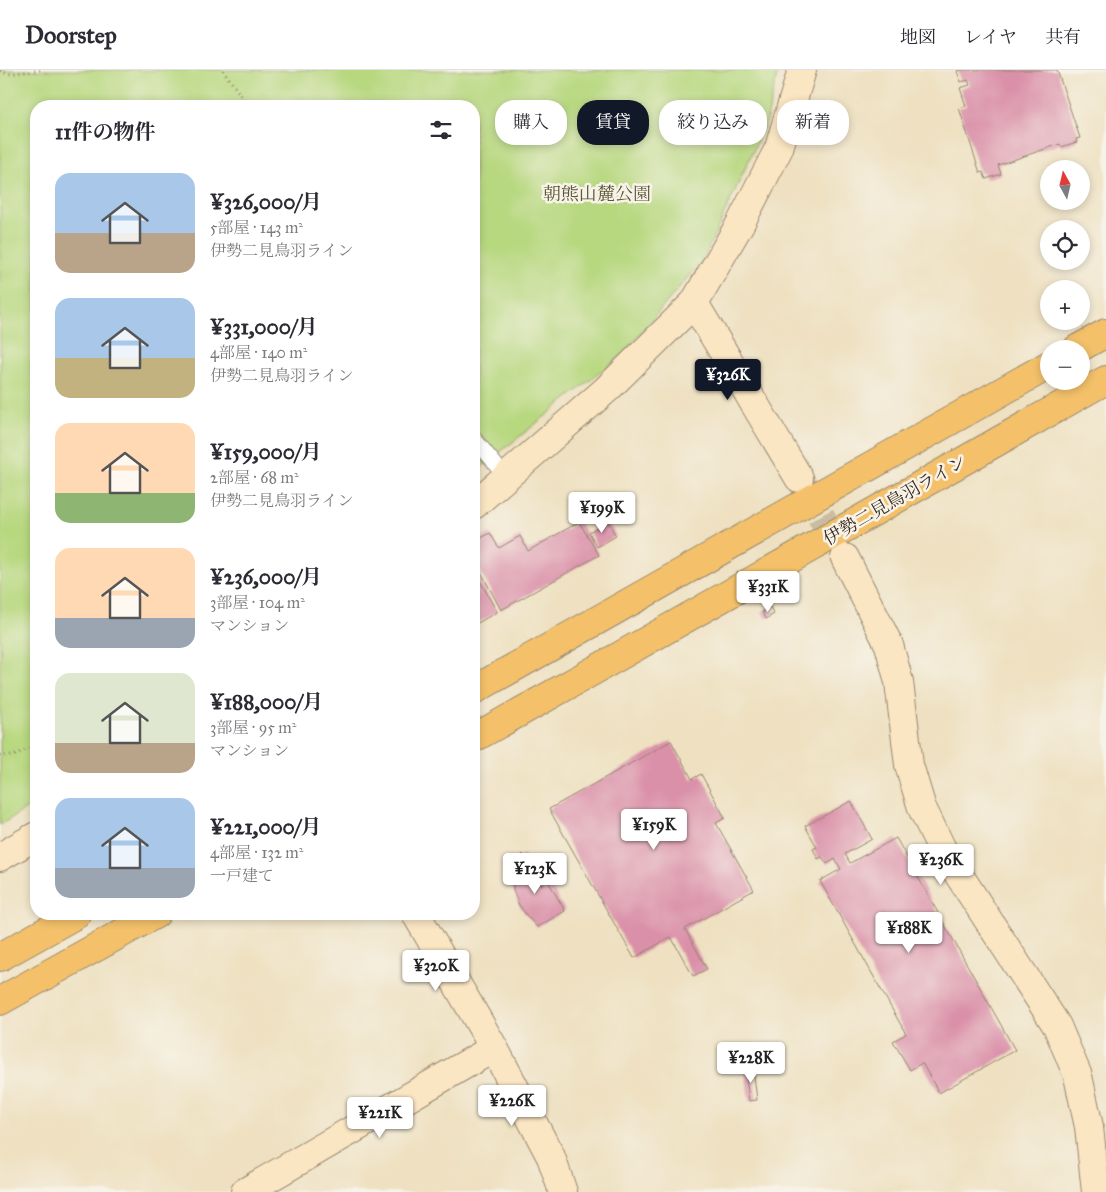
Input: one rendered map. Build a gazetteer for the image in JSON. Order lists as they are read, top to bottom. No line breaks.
{"streets":{"main road":["伊勢二見鳥羽ライン"]},"parks":["朝熊山麓公園"],"north":"top","page":{"header":"Doorstep","nav":["地図","レイヤ","共有"],"chip":["購入","賃貸","絞り込み","新着"],"heading":"11件の物件","map_buttons":["+","−"],"list":[{"name":"¥326,000/月","note":"5部屋 · 143 m² · 伊勢二見鳥羽ライン"},{"name":"¥331,000/月","note":"4部屋 · 140 m² · 伊勢二見鳥羽ライン"},{"name":"¥159,000/月","note":"2部屋 · 68 m² · 伊勢二見鳥羽ライン"},{"name":"¥236,000/月","note":"3部屋 · 104 m² · マンション"},{"name":"¥188,000/月","note":"3部屋 · 95 m² · マンション"},{"name":"¥221,000/月","note":"4部屋 · 132 m² · 一戸建て"}],"price":["¥326K","¥199K","¥331K","¥159K","¥236K","¥123K","¥188K","¥320K","¥228K","¥226K","¥221K"]}}
